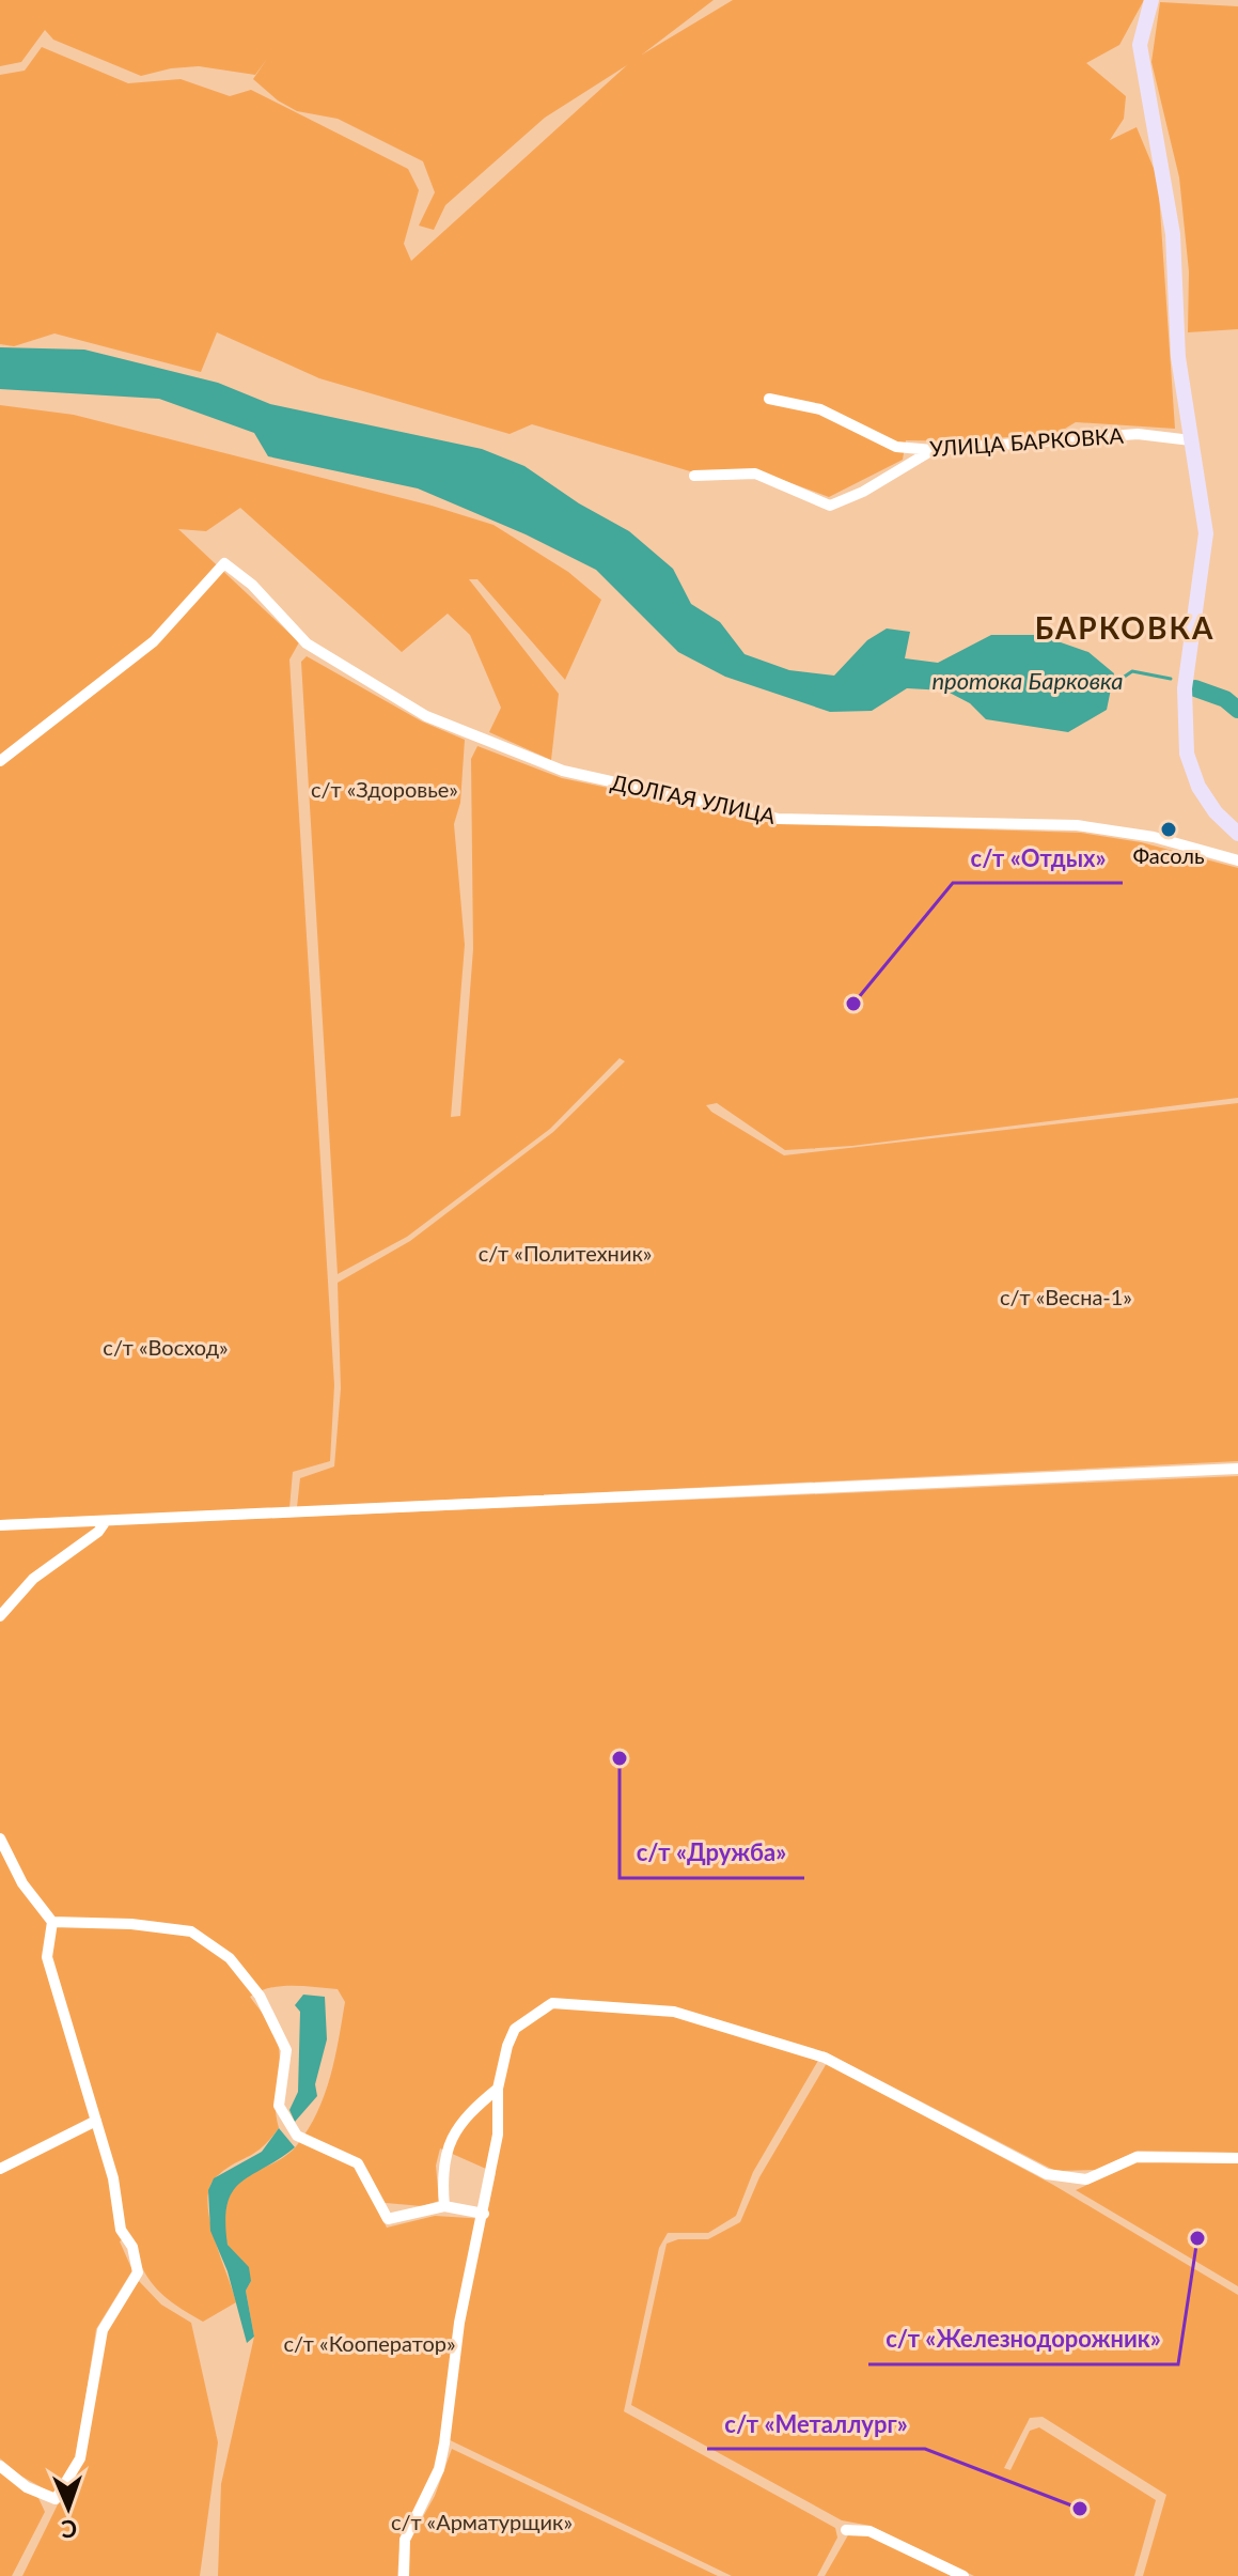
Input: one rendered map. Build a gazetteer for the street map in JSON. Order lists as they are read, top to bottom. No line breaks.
{"streets":{"street":["УЛИЦА БАРКОВКА","ДОЛГАЯ УЛИЦА"]},"districts":["БАРКОВКА"],"water":["протока Барковка"],"parks":["с/т «Здоровье»","с/т «Политехник»","с/т «Весна-1»","с/т «Восход»","с/т «Кооператор»","с/т «Арматурщик»"],"places":["Фасоль","с/т «Отдых»","с/т «Дружба»","с/т «Железнодорожник»","с/т «Металлург»"],"north":"bottom"}
